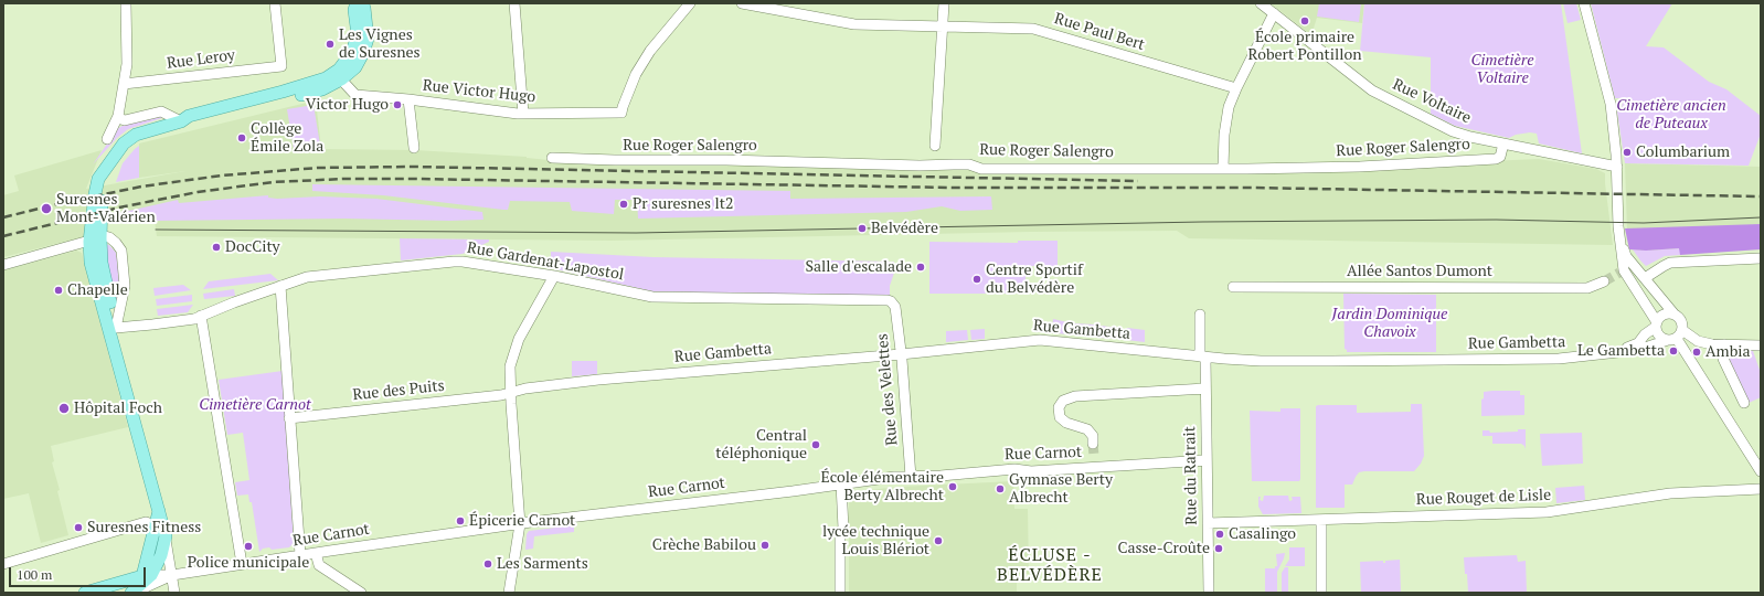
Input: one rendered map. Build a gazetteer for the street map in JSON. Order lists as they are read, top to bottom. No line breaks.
{"streets":{"street":["Rue Paul Bert","Rue Leroy","Rue Victor Hugo","Rue Voltaire","Rue Roger Salengro","Rue Gardenat-Lapostol","Allée Santos Dumont","Rue Gambetta","Rue des Velettes","Rue des Puits","Rue Carnot","Rue du Ratrait","Rue Rouget de Lisle"]},"crossings":[["Rue Voltaire","Rue Roger Salengro"],["Rue Gardenat-Lapostol","Rue des Velettes"],["Rue Gambetta","Rue des Velettes"],["Rue Gambetta","Rue des Puits"],["Rue Gambetta","Rue du Ratrait"],["Rue des Velettes","Rue Carnot"],["Rue Carnot","Rue du Ratrait"],["Rue du Ratrait","Rue Rouget de Lisle"]],"districts":["ÉCLUSE - BELVÉDÈRE"],"parks":["Cimetière Voltaire","Cimetière ancien de Puteaux","Jardin Dominique Chavoix","Cimetière Carnot"],"places":["École primaire Robert Pontillon","Les Vignes de Suresnes","Victor Hugo","Collège Émile Zola","Columbarium","Pr suresnes lt2","Suresnes Mont-Valérien","Belvédère","DocCity","Salle d'escalade","Centre Sportif du Belvédère","Chapelle","Le Gambetta","Ambia","Hôpital Foch","Central téléphonique","École élémentaire Berty Albrecht","Gymnase Berty Albrecht","Épicerie Carnot","Suresnes Fitness","Casalingo","lycée technique Louis Blériot","Crèche Babilou","Police municipale","Casse-Croûte","Les Sarments"],"scale_bar":"100 m"}
